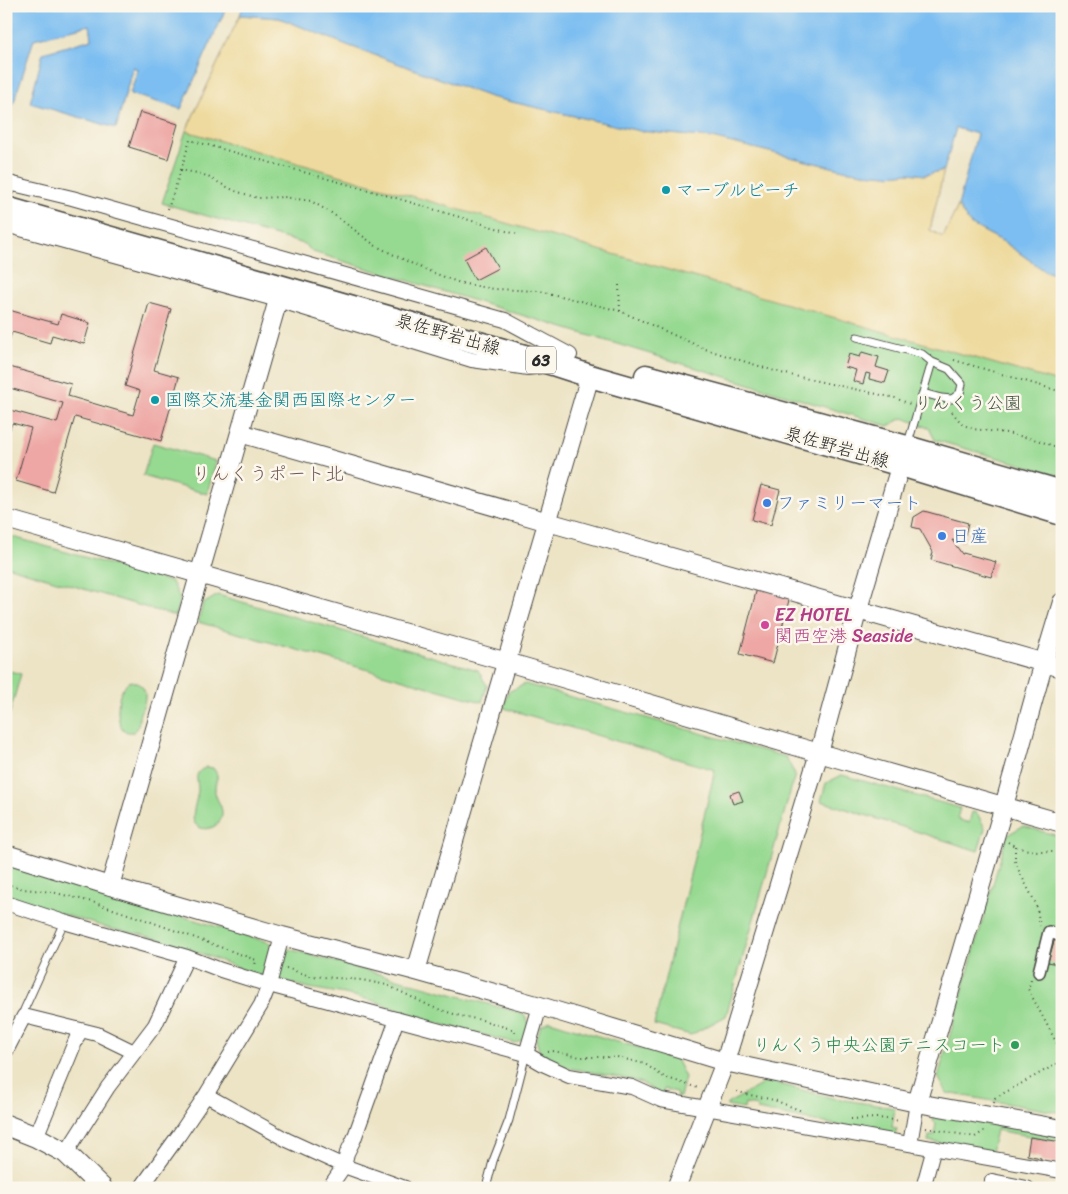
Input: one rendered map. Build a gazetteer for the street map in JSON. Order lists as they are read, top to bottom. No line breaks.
{"streets":{"main road":["泉佐野岩出線","63"]},"districts":["りんくうポート北"],"parks":["りんくう公園"],"places":["マーブルビーチ","国際交流基金関西国際センター","ファミリーマート","日産","EZ HOTEL 関西空港 Seaside","りんくう中央公園テニスコート"]}
